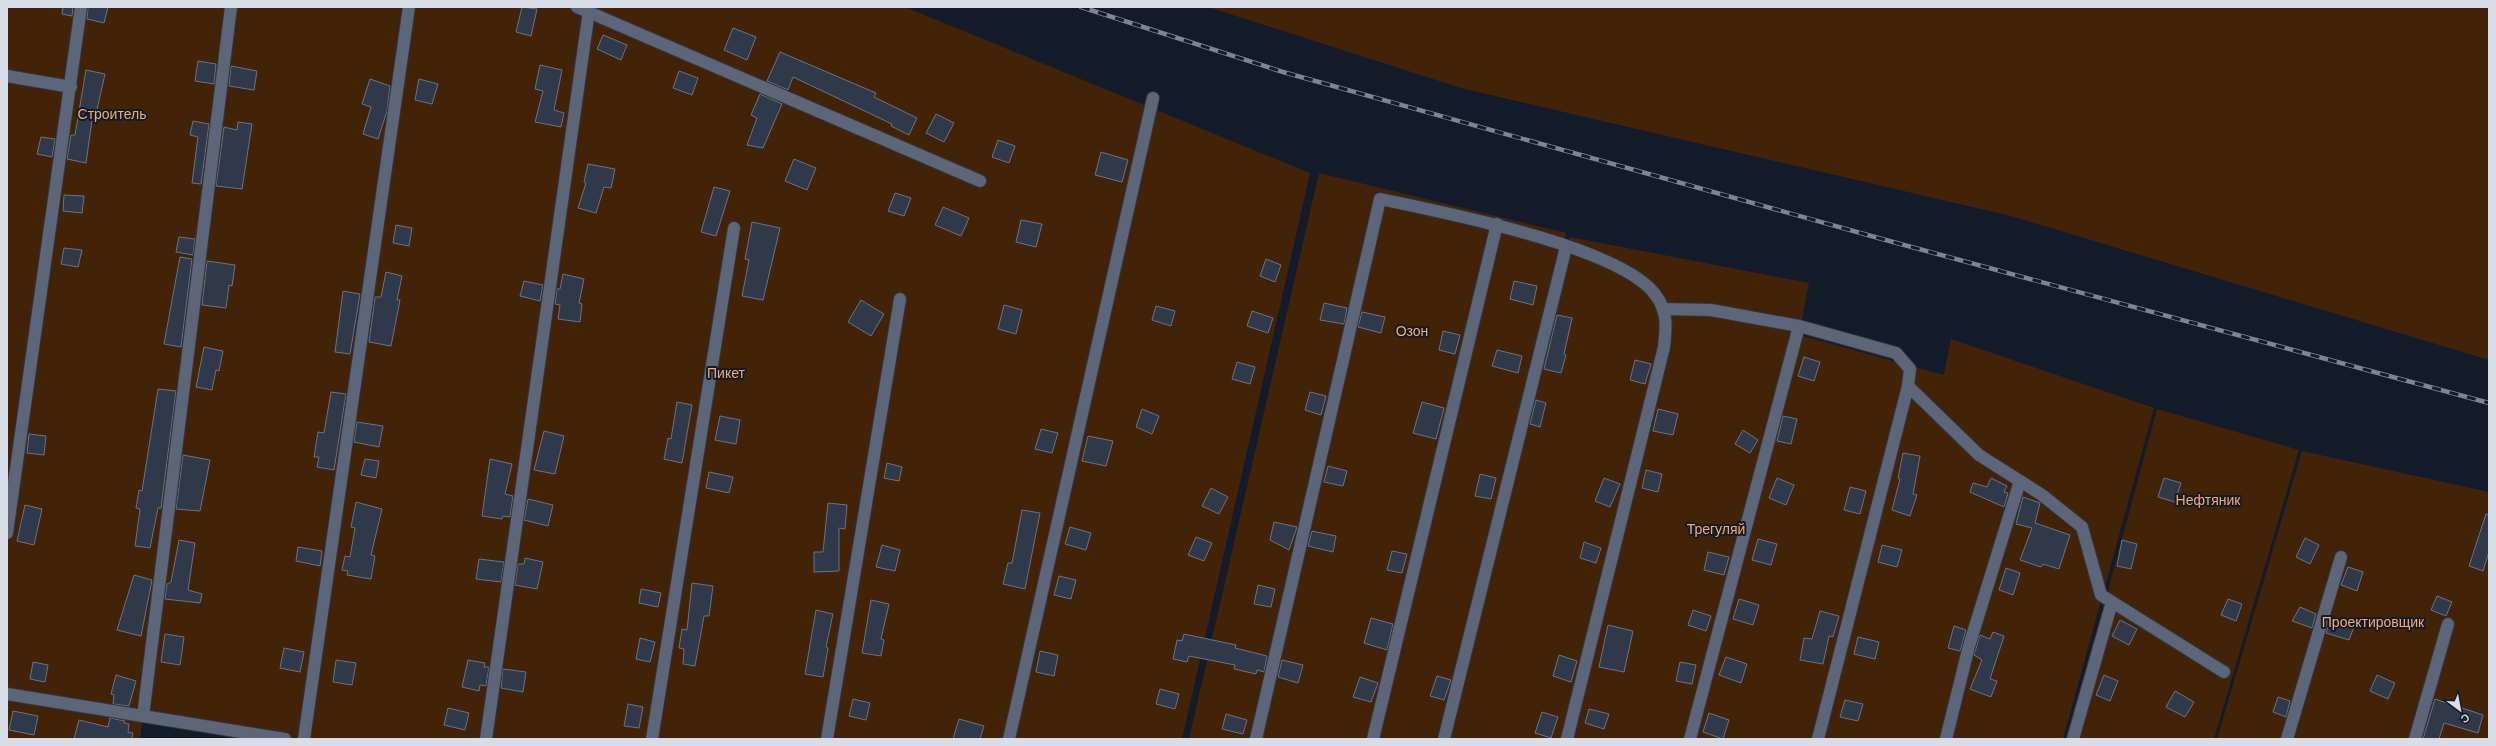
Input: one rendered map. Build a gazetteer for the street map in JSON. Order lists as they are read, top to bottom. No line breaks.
{"parks":["Строитель","Озон","Пикет","Нефтяник","Трегуляй","Проектировщик"],"north":"bottom right"}
